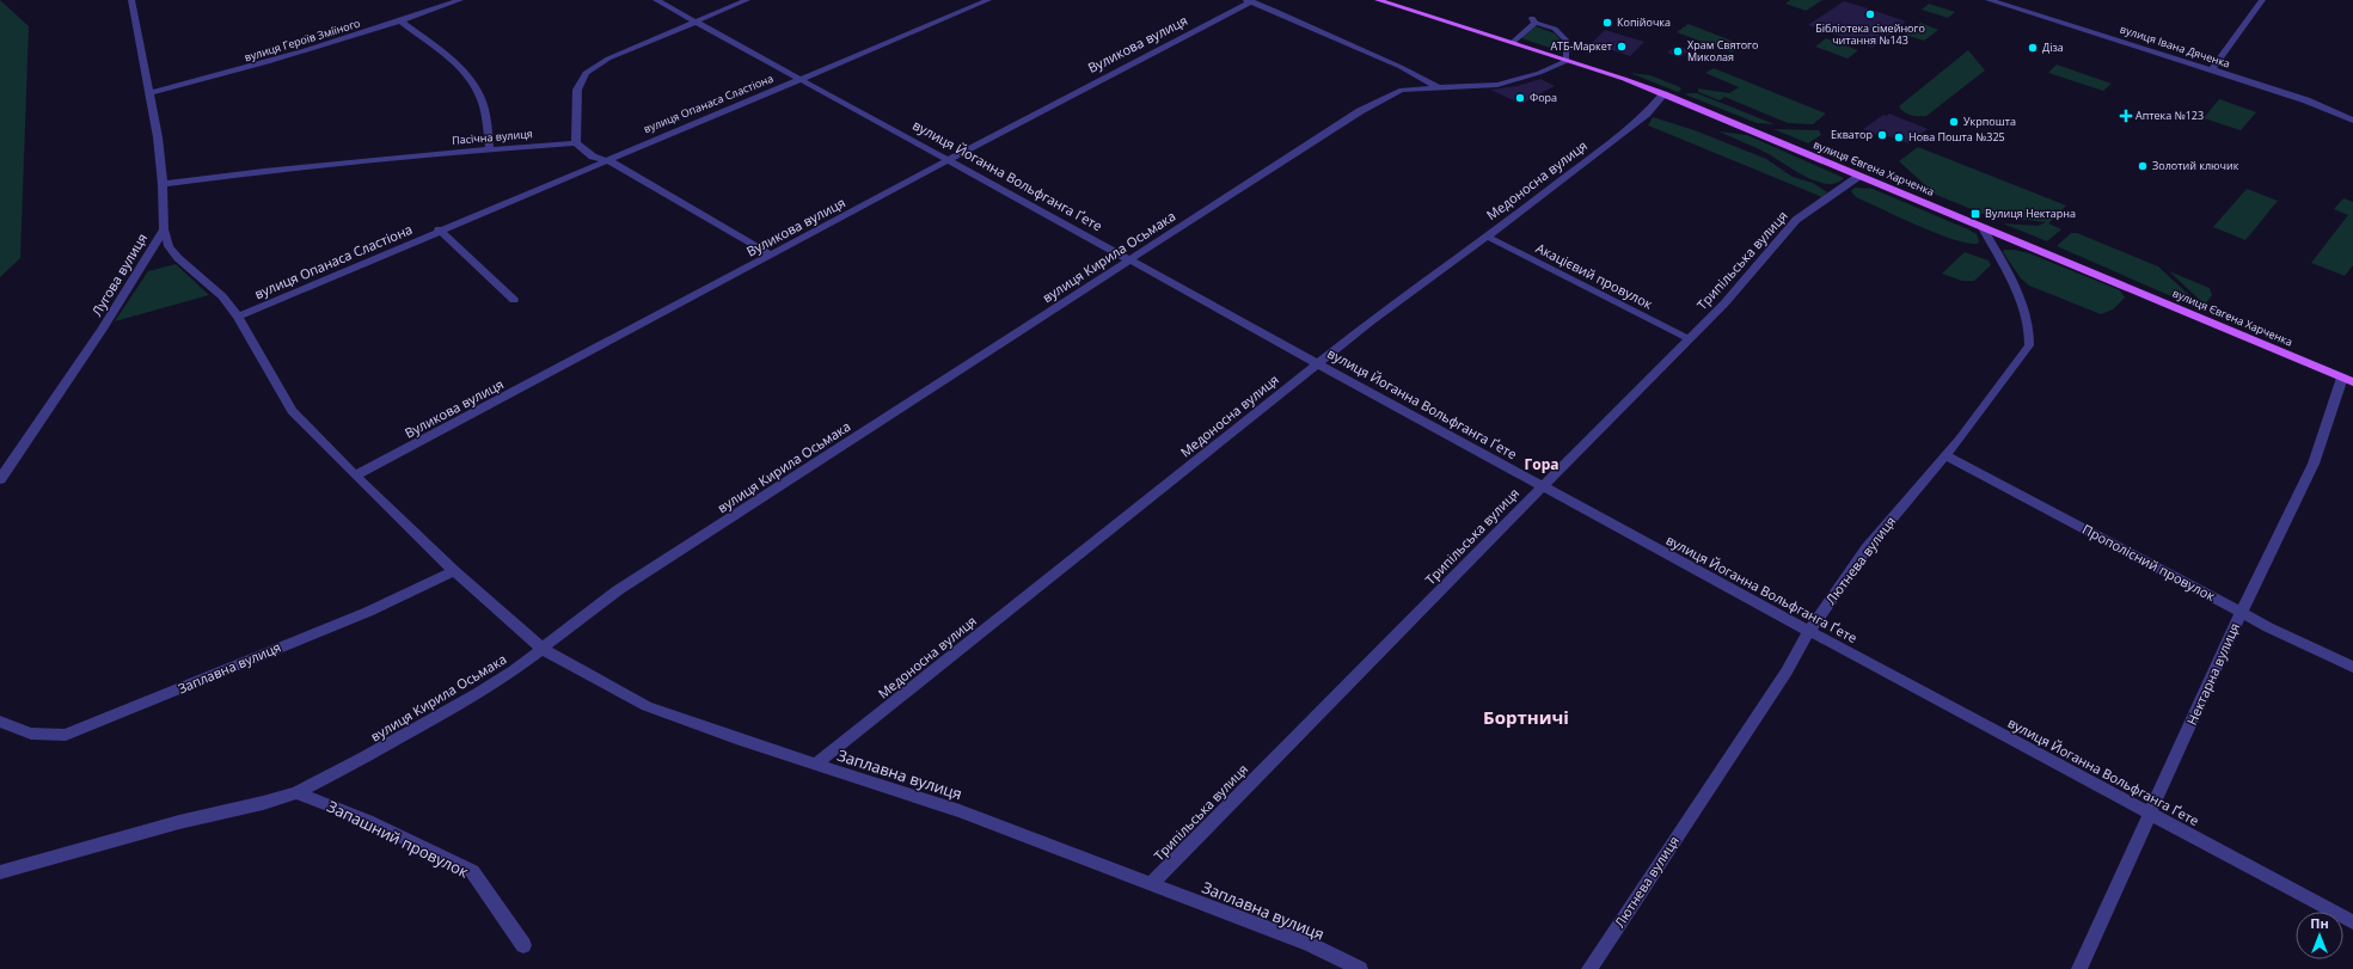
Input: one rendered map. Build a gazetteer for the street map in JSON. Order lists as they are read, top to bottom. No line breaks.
{"streets":{"main road":["вулиця Євгена Харченка"],"street":["вулиця Героїв Зміїного","Вуликова вулиця","вулиця Івана Дяченка","вулиця Опанаса Сластіона","Пасічна вулиця","вулиця Йоганна Вольфганга Ґете","Медоносна вулиця","вулиця Кирила Осьмака","Трипільська вулиця","Лугова вулиця","Акацієвий провулок","Лютнева вулиця","Прополісний провулок","Заплавна вулиця","Нектарна вулиця","Запашний провулок"]},"crossings":[["вулиця Героїв Зміїного","Лугова вулиця"],["Вуликова вулиця","вулиця Йоганна Вольфганга Ґете"],["Вуликова вулиця","Заплавна вулиця"],["вулиця Опанаса Сластіона","вулиця Йоганна Вольфганга Ґете"],["вулиця Опанаса Сластіона","Заплавна вулиця"],["Пасічна вулиця","Лугова вулиця"],["вулиця Євгена Харченка","Медоносна вулиця"],["вулиця Євгена Харченка","вулиця Кирила Осьмака"],["вулиця Євгена Харченка","Трипільська вулиця"],["вулиця Євгена Харченка","Лютнева вулиця"],["вулиця Євгена Харченка","Нектарна вулиця"],["вулиця Йоганна Вольфганга Ґете","Медоносна вулиця"],["вулиця Йоганна Вольфганга Ґете","вулиця Кирила Осьмака"],["вулиця Йоганна Вольфганга Ґете","Трипільська вулиця"],["вулиця Йоганна Вольфганга Ґете","Лютнева вулиця"],["вулиця Йоганна Вольфганга Ґете","Нектарна вулиця"],["Медоносна вулиця","Акацієвий провулок"],["Медоносна вулиця","Заплавна вулиця"],["вулиця Кирила Осьмака","Заплавна вулиця"],["вулиця Кирила Осьмака","Запашний провулок"],["Трипільська вулиця","Акацієвий провулок"],["Трипільська вулиця","Заплавна вулиця"],["Лугова вулиця","Заплавна вулиця"],["Лютнева вулиця","Прополісний провулок"],["Прополісний провулок","Нектарна вулиця"]],"districts":["Гора","Бортничі"],"places":{"other":["Бібліотека сімейного читання №143","Копійочка","АТБ-Маркет","Діза","Храм Святого Миколая","Фора","Укрпошта","Екватор","Нова Пошта №325","Золотий ключик"],"health":["Аптека №123"],"transit":["Вулиця Нектарна"]},"north":"top"}
